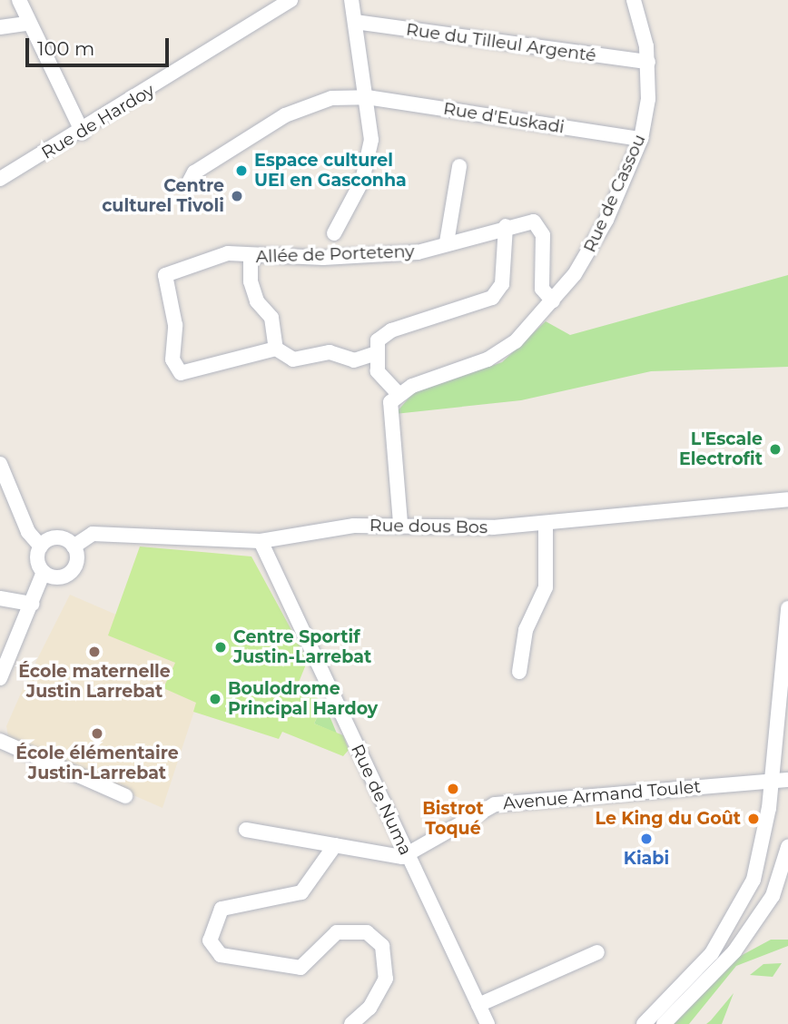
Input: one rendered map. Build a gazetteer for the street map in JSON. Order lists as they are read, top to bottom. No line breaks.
{"streets":{"street":["Rue du Tilleul Argenté","Rue d'Euskadi","Rue de Hardoy","Rue de Cassou","Allée de Porteteny","Rue dous Bos","Avenue Armand Toulet","Rue de Numa"]},"crossings":[["Rue du Tilleul Argenté","Rue de Cassou"],["Rue d'Euskadi","Rue de Cassou"],["Rue de Cassou","Allée de Porteteny"],["Rue dous Bos","Rue de Numa"],["Avenue Armand Toulet","Rue de Numa"]],"places":["Espace culturel UEI en Gasconha","Centre culturel Tivoli","L'Escale Electrofit","Centre Sportif Justin-Larrebat","École maternelle Justin Larrebat","Boulodrome Principal Hardoy","École élémentaire Justin-Larrebat","Bistrot Toqué","Le King du Goût","Kiabi"],"scale_bar":"100 m"}
